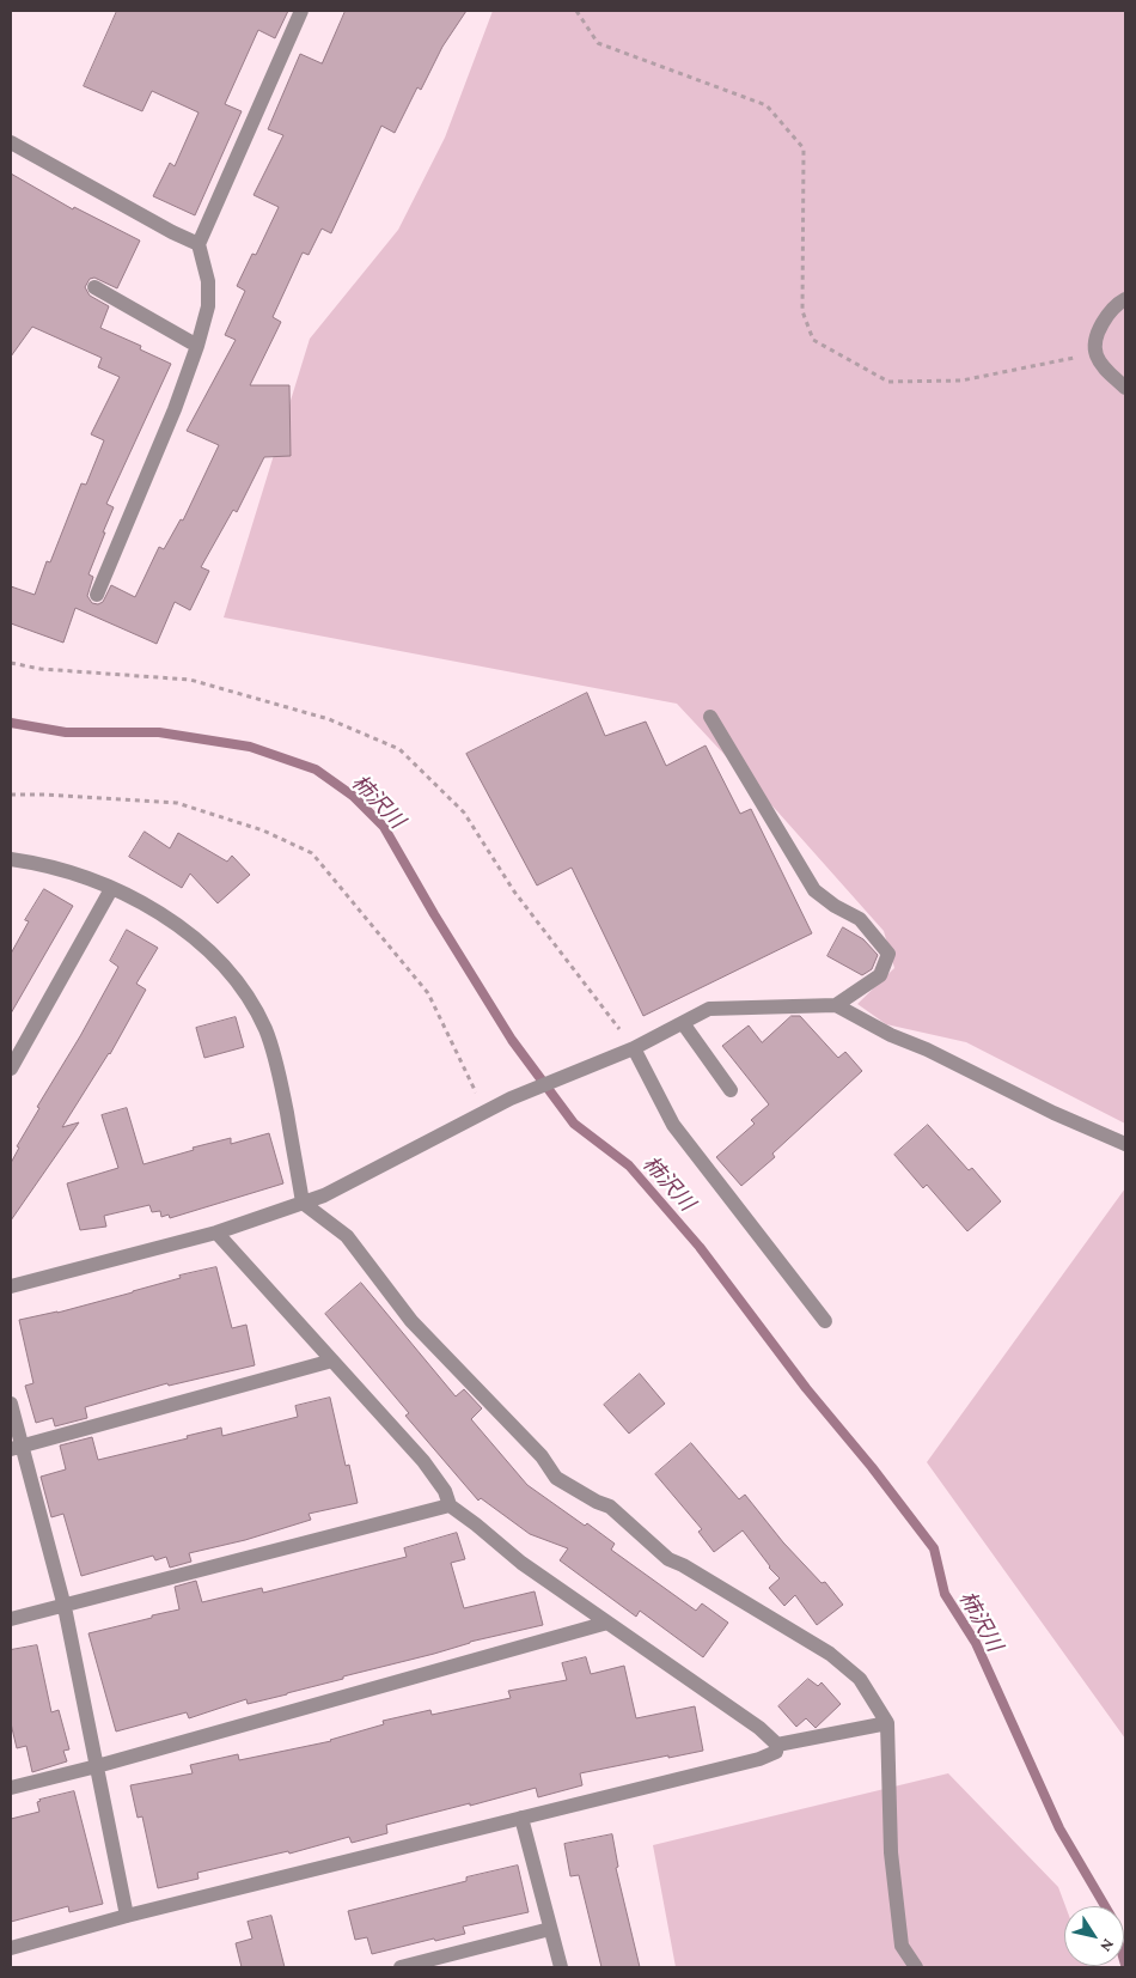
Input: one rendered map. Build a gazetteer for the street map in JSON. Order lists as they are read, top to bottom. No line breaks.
{"water":["柿沢川"],"north":"bottom right"}
